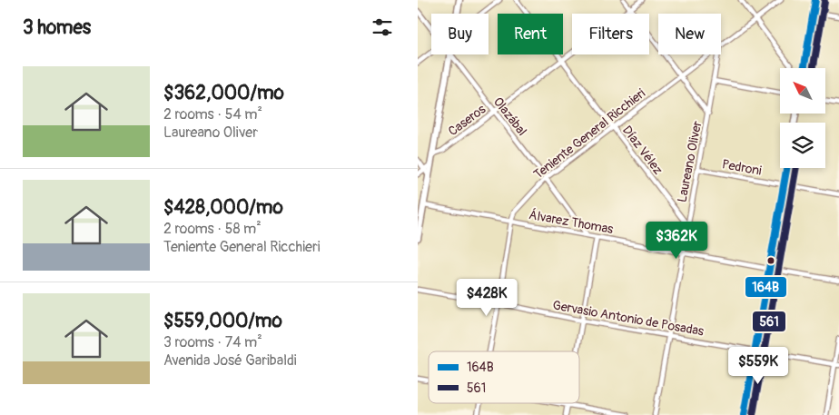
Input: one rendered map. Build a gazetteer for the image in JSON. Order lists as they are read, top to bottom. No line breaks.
{"streets":{"street":["Olazábal","Caseros","Teniente General Ricchieri","Díaz Vélez","Laureano Oliver","Pedroni","Álvarez Thomas","Gervasio Antonio de Posadas"]},"crossings":[["Olazábal","Caseros"],["Olazábal","Teniente General Ricchieri"],["Olazábal","Álvarez Thomas"],["Caseros","Díaz Vélez"],["Teniente General Ricchieri","Díaz Vélez"],["Teniente General Ricchieri","Álvarez Thomas"],["Teniente General Ricchieri","Gervasio Antonio de Posadas"],["Díaz Vélez","Laureano Oliver"],["Laureano Oliver","Pedroni"],["Laureano Oliver","Álvarez Thomas"],["Laureano Oliver","Gervasio Antonio de Posadas"]],"lines":["transit line 164B","transit line 561"],"legend":["164B","561"],"north":"top left","page":{"heading":"3 homes","chip":["Buy","Rent","Filters","New"],"list":[{"name":"$362,000/mo","note":"2 rooms · 54 m² · Laureano Oliver"},{"name":"$428,000/mo","note":"2 rooms · 58 m² · Teniente General Ricchieri"},{"name":"$559,000/mo","note":"3 rooms · 74 m² · Avenida José Garibaldi"}],"price":["$362K","$428K","$559K"]}}
